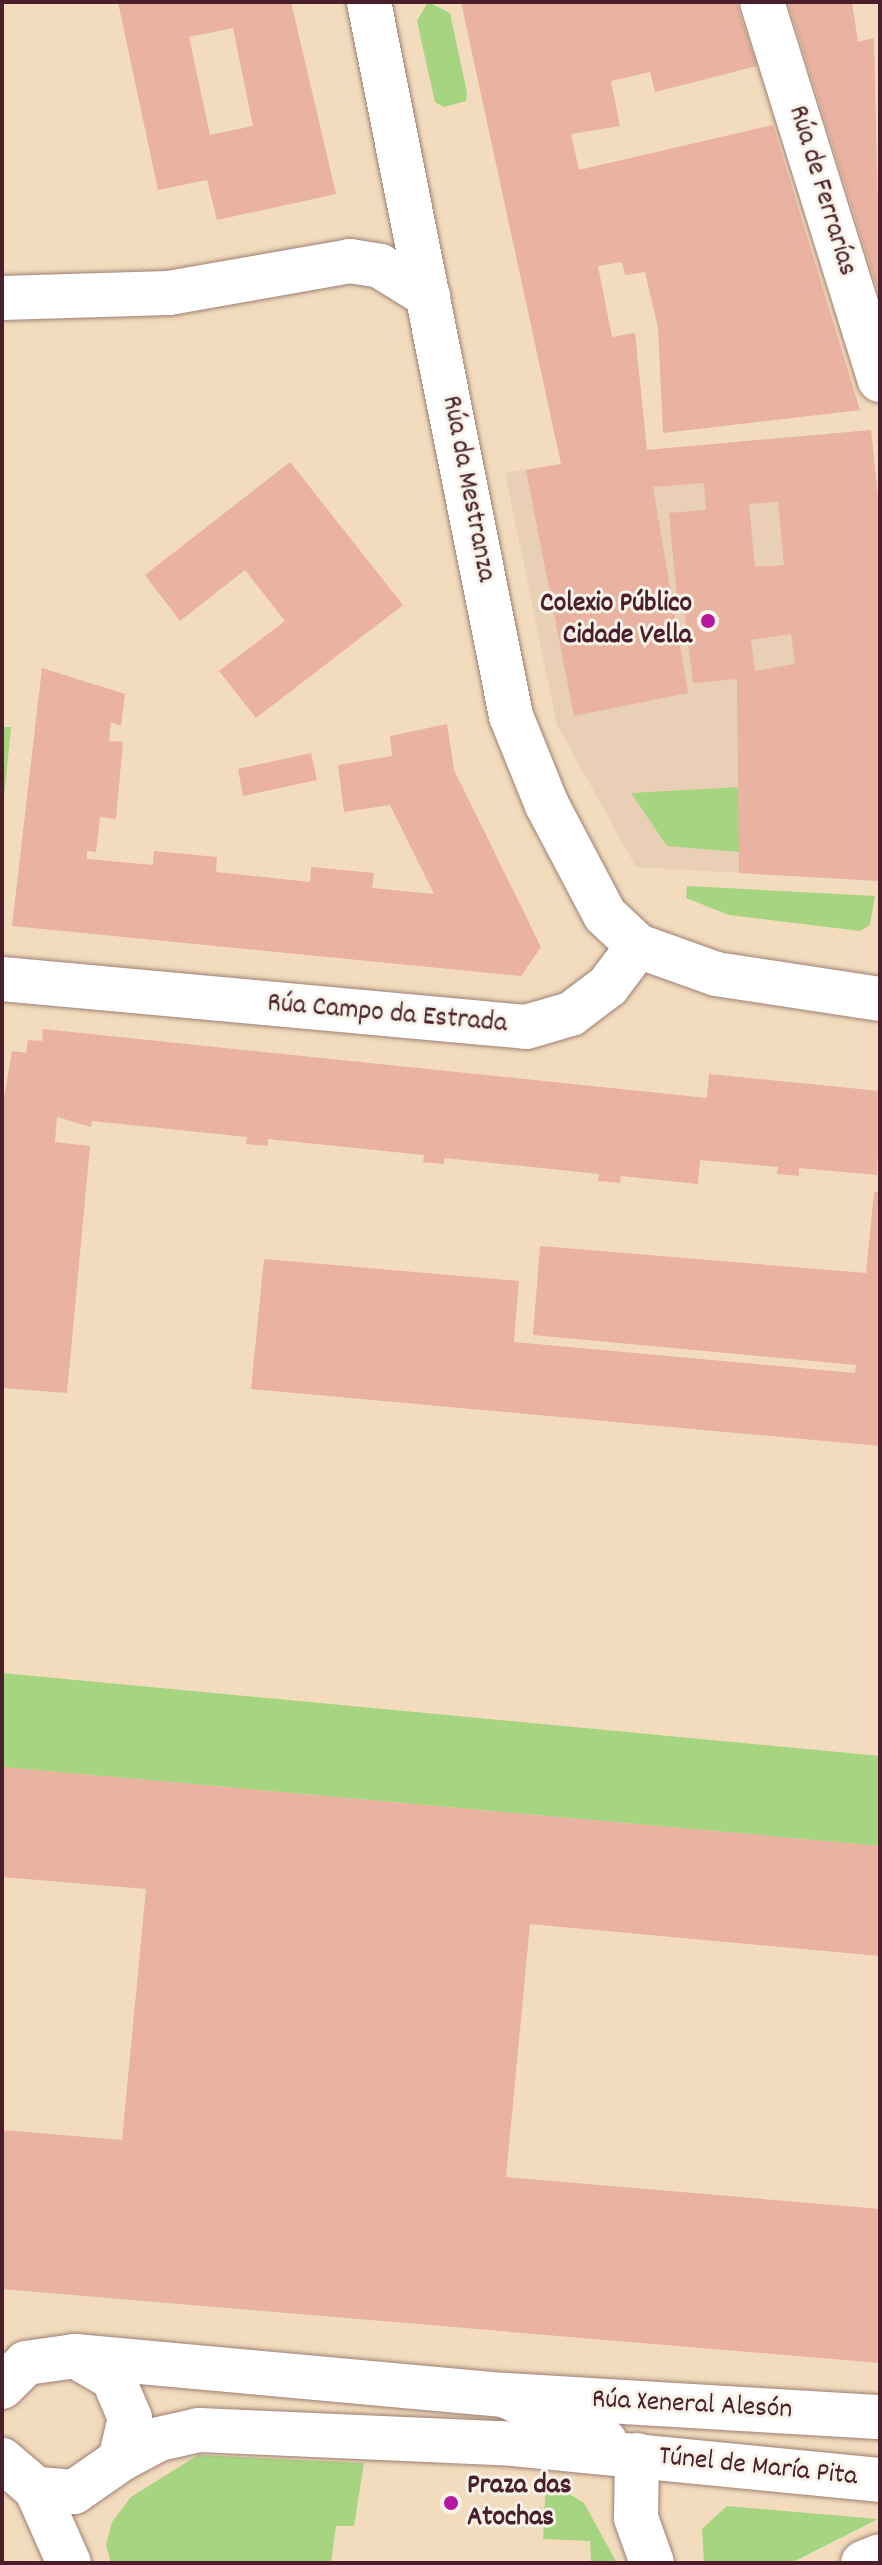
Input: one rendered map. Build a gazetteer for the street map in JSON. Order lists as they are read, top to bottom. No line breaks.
{"streets":{"street":["Rúa de Ferrarías","Rúa da Mestranza","Rúa Campo da Estrada","Rúa Xeneral Alesón","Túnel de María Pita"]},"crossings":[["Rúa da Mestranza","Rúa Campo da Estrada"]],"places":["Colexio Público Cidade Vella","Praza das Atochas"]}
